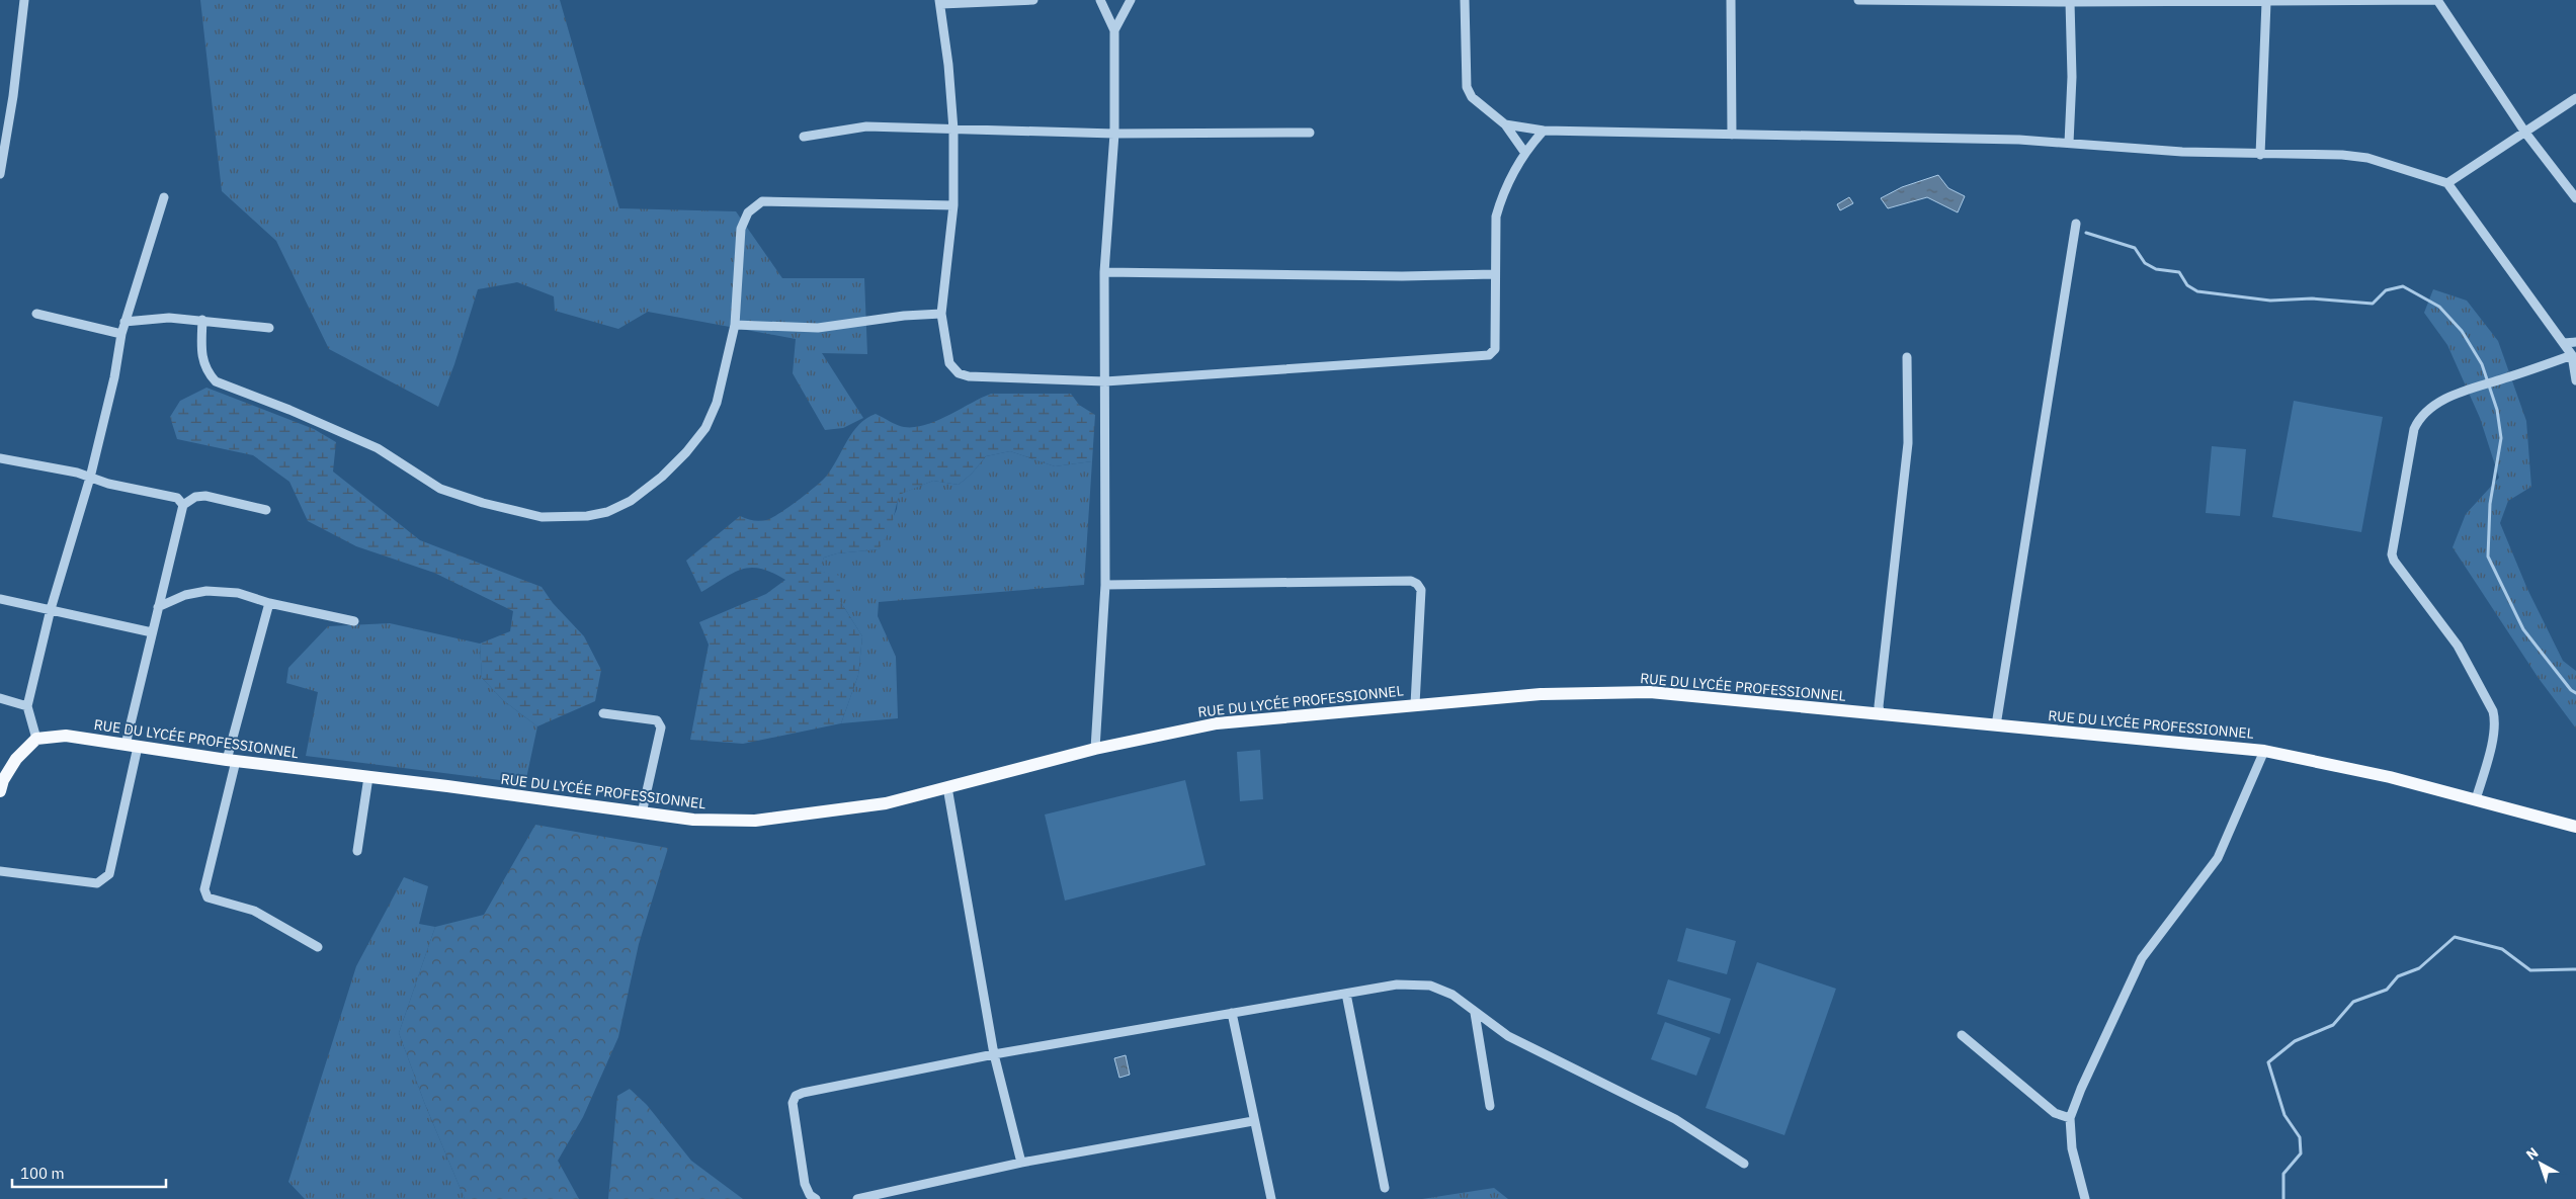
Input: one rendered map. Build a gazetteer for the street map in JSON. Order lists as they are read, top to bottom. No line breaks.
{"streets":{"main road":["RUE DU LYCÉE PROFESSIONNEL"]},"scale_bar":"100 m","north":"top left"}
